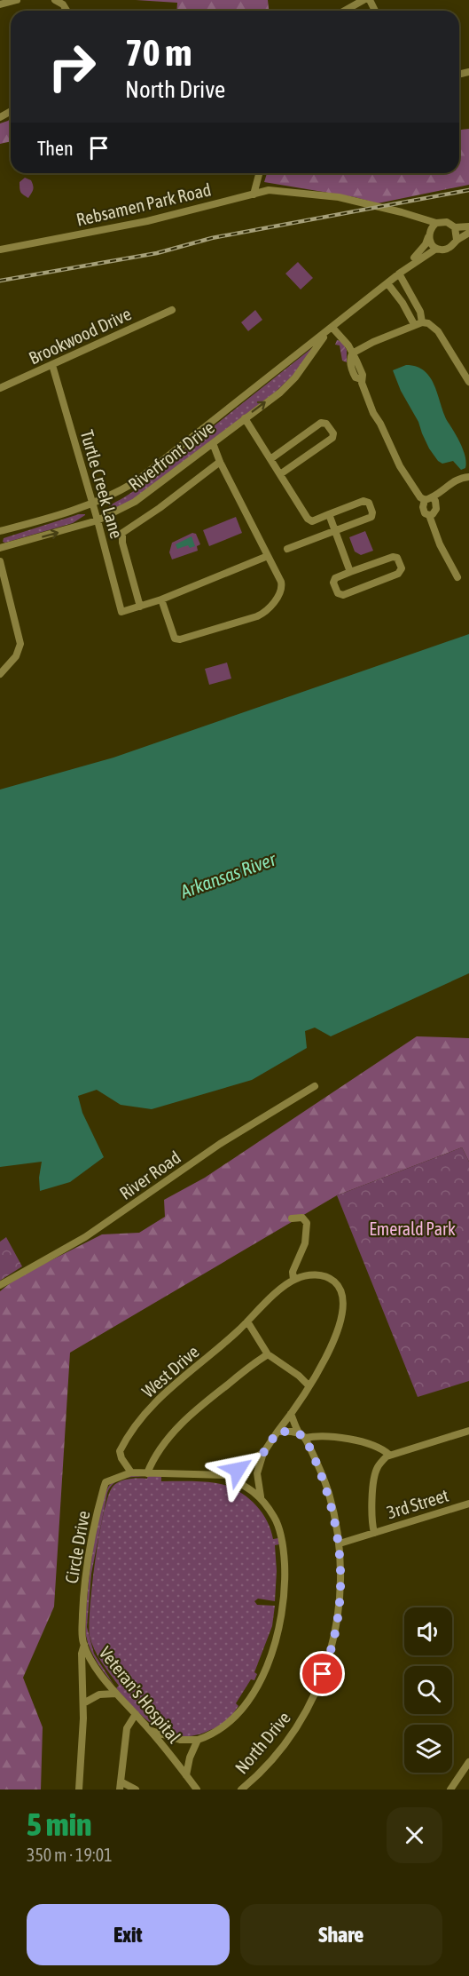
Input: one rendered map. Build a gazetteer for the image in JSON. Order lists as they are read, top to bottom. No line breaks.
{"streets":{"street":["Rebsamen Park Road","Brookwood Drive","Riverfront Drive","Turtle Creek Lane","River Road","West Drive","3rd Street","Circle Drive","Veteran's Hospital","North Drive"]},"crossings":[["Rebsamen Park Road","Riverfront Drive"],["Brookwood Drive","Turtle Creek Lane"],["Riverfront Drive","Turtle Creek Lane"],["West Drive","Circle Drive"],["West Drive","North Drive"],["3rd Street","North Drive"],["Circle Drive","Veteran's Hospital"]],"water":["Arkansas River"],"parks":["Emerald Park"],"page":{"turn":["70 m","North Drive"],"then":"Then","heading":["5 min","350 m · 19:01"],"buttons":["Exit","Share"]}}
